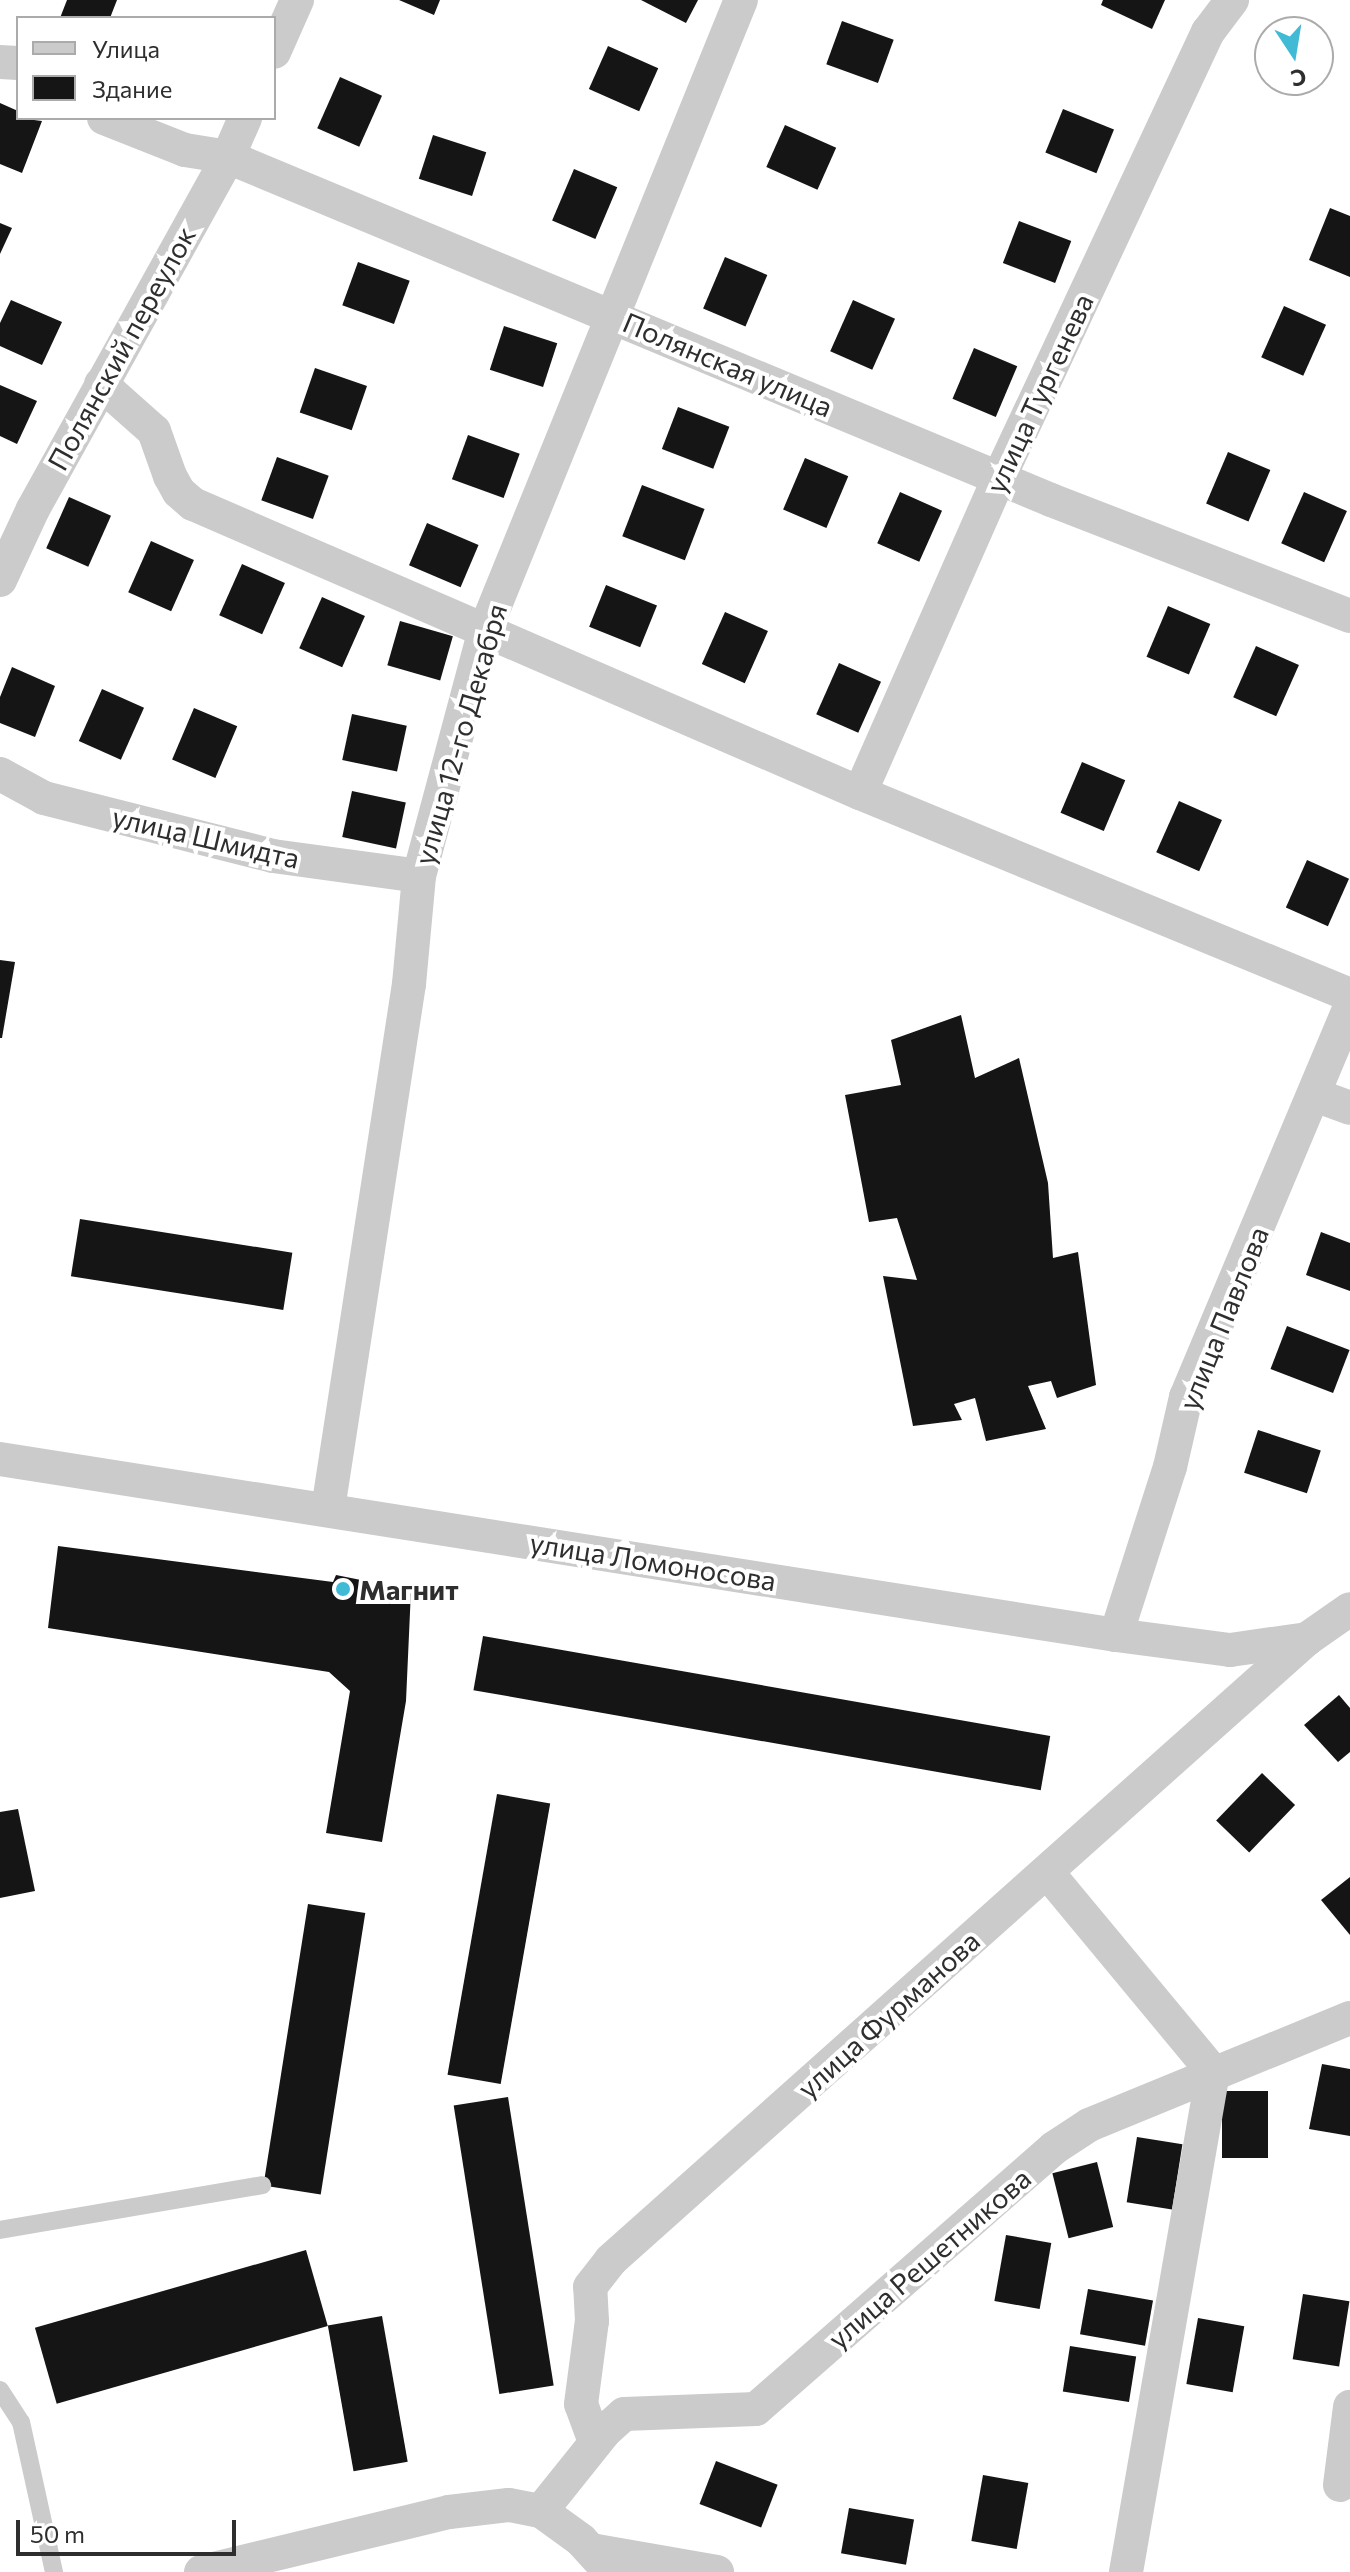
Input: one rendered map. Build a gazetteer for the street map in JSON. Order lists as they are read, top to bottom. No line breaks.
{"streets":{"street":["Полянский переулок","Полянская улица","улица Тургенева","улица 12-го Декабря","улица Шмидта","улица Павлова","улица Ломоносова","улица Фурманова","улица Решетникова"]},"crossings":[["Полянский переулок","Полянская улица"],["Полянская улица","улица Тургенева"],["Полянская улица","улица 12-го Декабря"],["улица 12-го Декабря","улица Шмидта"],["улица 12-го Декабря","улица Ломоносова"],["улица Павлова","улица Ломоносова"],["улица Ломоносова","улица Фурманова"],["улица Фурманова","улица Решетникова"]],"places":["Магнит"],"legend":["Улица","Здание"],"scale_bar":"50 m","north":"bottom"}
